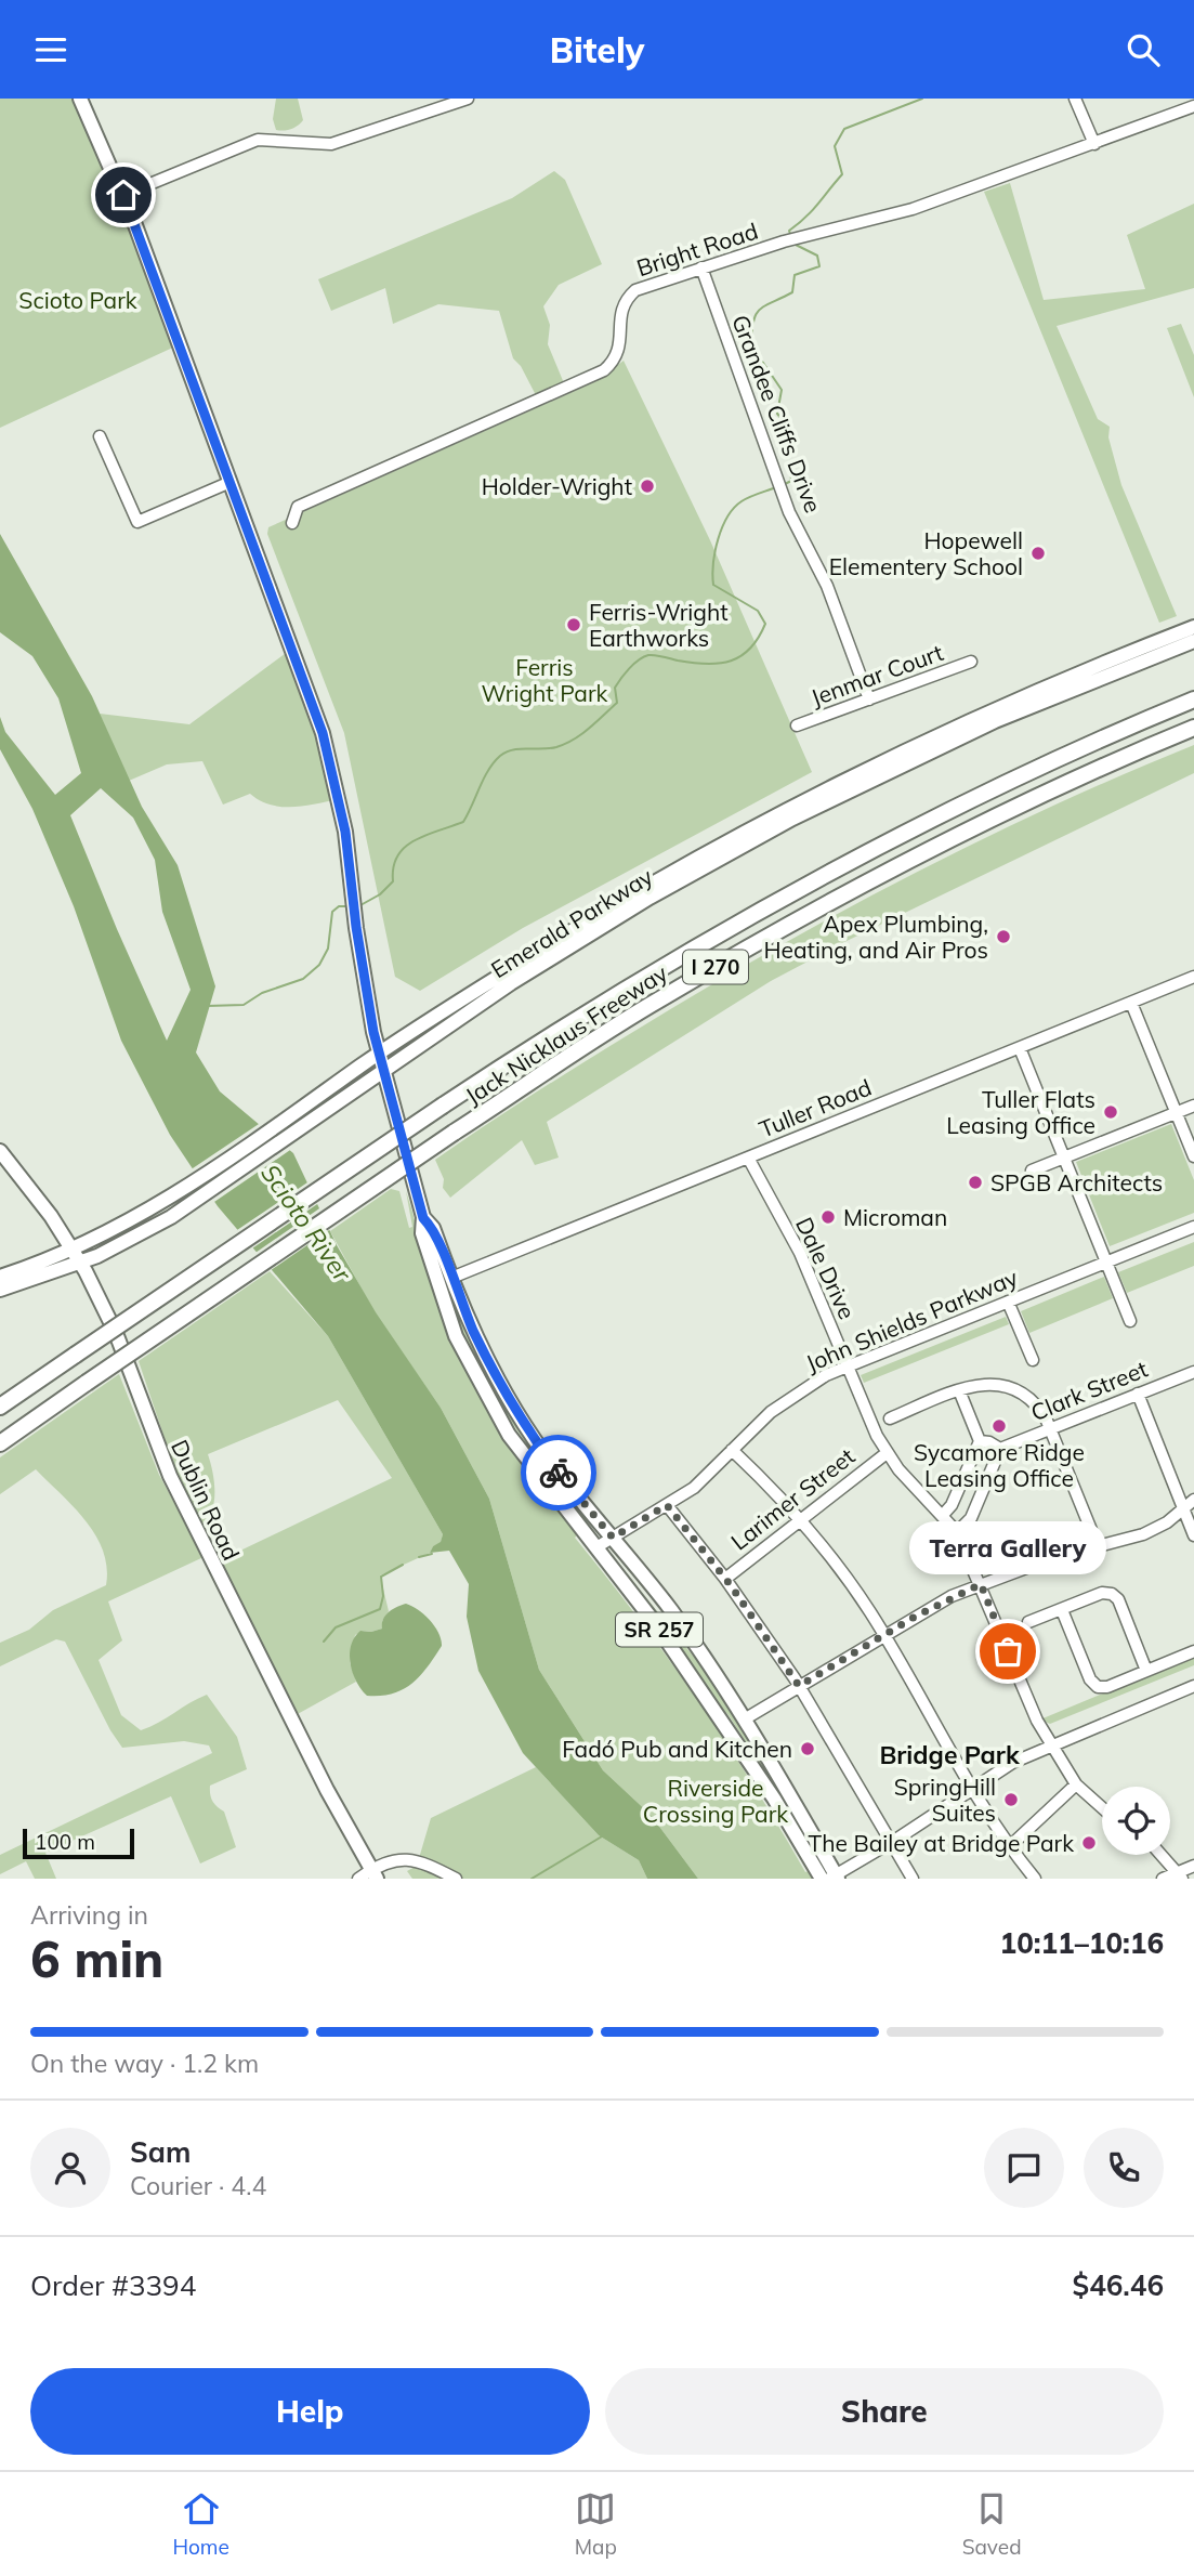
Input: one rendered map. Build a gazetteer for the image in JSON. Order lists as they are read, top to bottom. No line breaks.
{"streets":{"highway":["I 270","Jack Nicklaus Freeway"],"main road":["Emerald Parkway","Dublin Road","SR 257"],"street":["Bright Road","Grandee Cliffs Drive","Jenmar Court","Tuller Road","Dale Drive","John Shields Parkway","Clark Street","Larimer Street"]},"crossings":[["Bright Road","Grandee Cliffs Drive"],["Grandee Cliffs Drive","Jenmar Court"],["Emerald Parkway","Dublin Road"],["Emerald Parkway","SR 257"],["Tuller Road","Dale Drive"],["Tuller Road","SR 257"],["Dale Drive","John Shields Parkway"],["Dale Drive","Larimer Street"],["John Shields Parkway","SR 257"]],"districts":["Bridge Park"],"water":["Scioto River"],"parks":["Scioto Park","Ferris Wright Park","Riverside Crossing Park"],"places":["Holder-Wright","Hopewell Elementery School","Ferris-Wright Earthworks","Apex Plumbing, Heating, and Air Pros","Tuller Flats Leasing Office","SPGB Architects","Microman","Sycamore Ridge Leasing Office","Terra Gallery","Fadó Pub and Kitchen","SpringHill Suites","The Bailey at Bridge Park"],"scale_bar":"100 m","page":{"header":"Bitely","bubble":"Terra Gallery","scale":"100 m","heading":["6 min","Arriving in","10:11–10:16"],"panel":["Sam","Courier · 4.4","Order #3394","$46.46"],"bar":"On the way · 1.2 km","buttons":["Help","Share"],"tabs":["Home","Map","Saved"]}}
